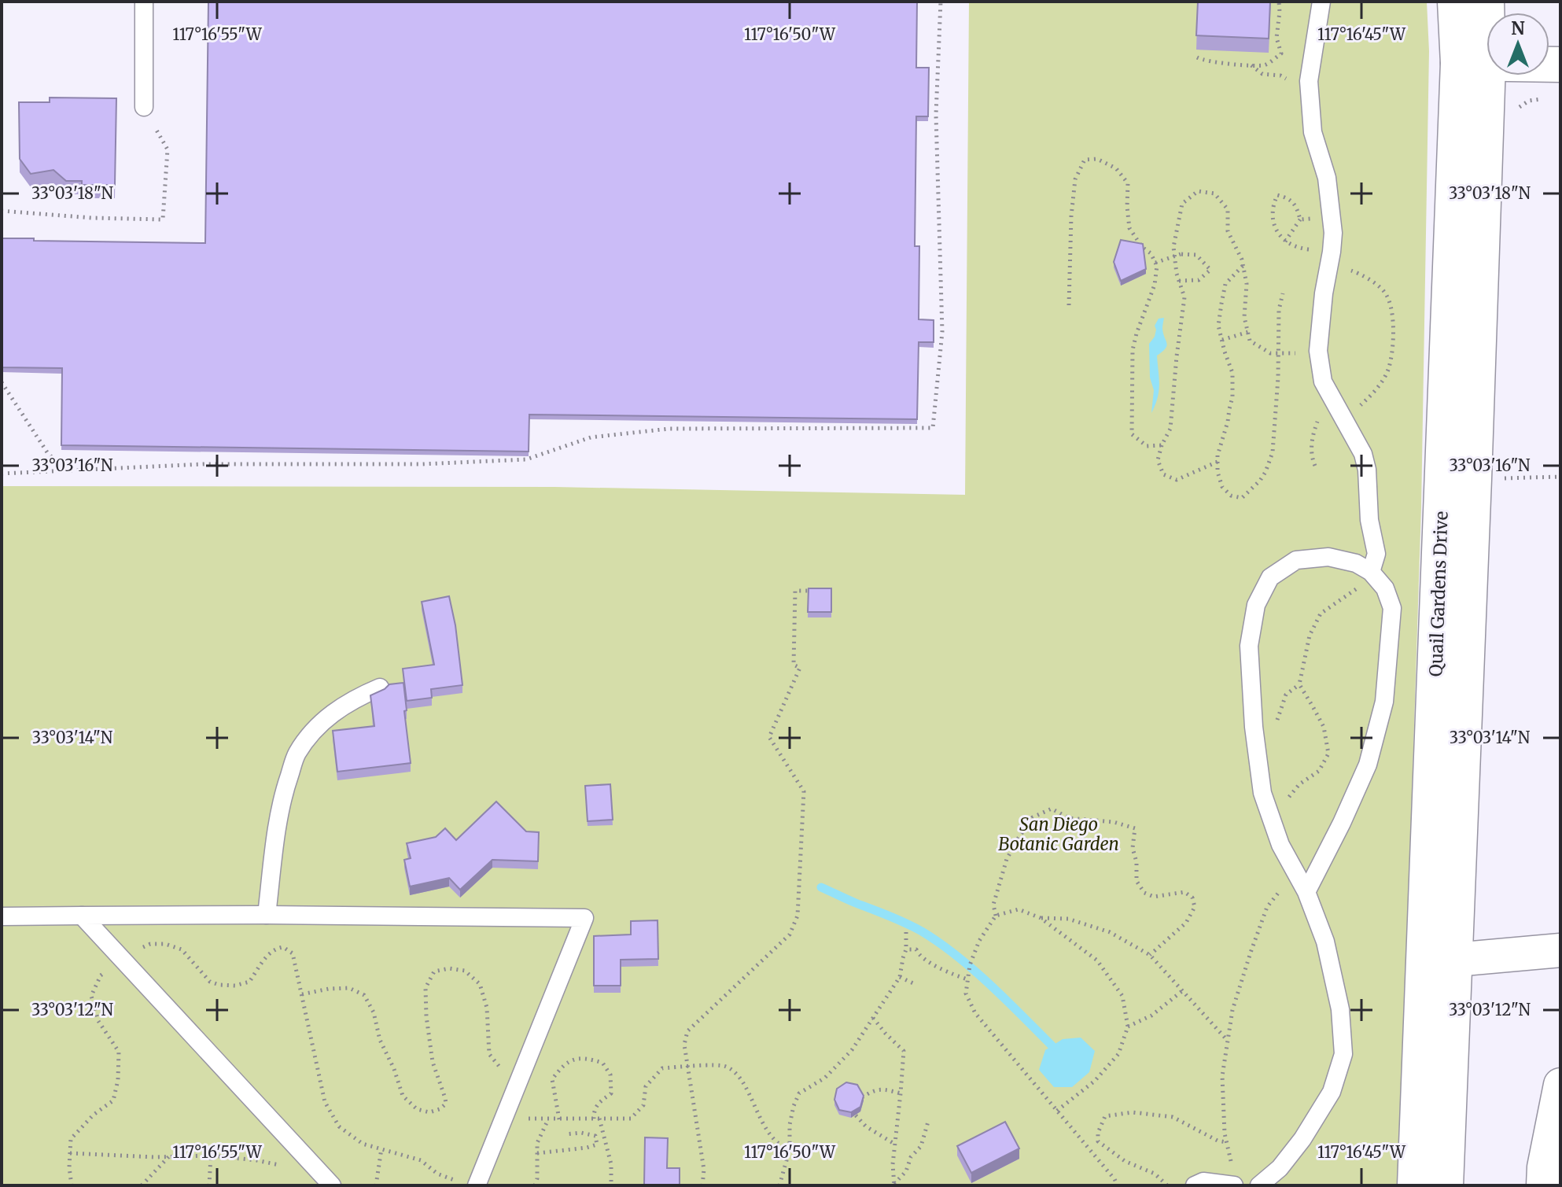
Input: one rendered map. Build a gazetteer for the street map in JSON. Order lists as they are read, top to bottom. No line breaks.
{"streets":{"main road":["Quail Gardens Drive"]},"parks":["San Diego Botanic Garden"],"north":"top","coordinates":["117°16'55\"W","117°16'50\"W","117°16'45\"W","33°03'18\"N","33°03'16\"N","33°03'14\"N","33°03'12\"N"]}
